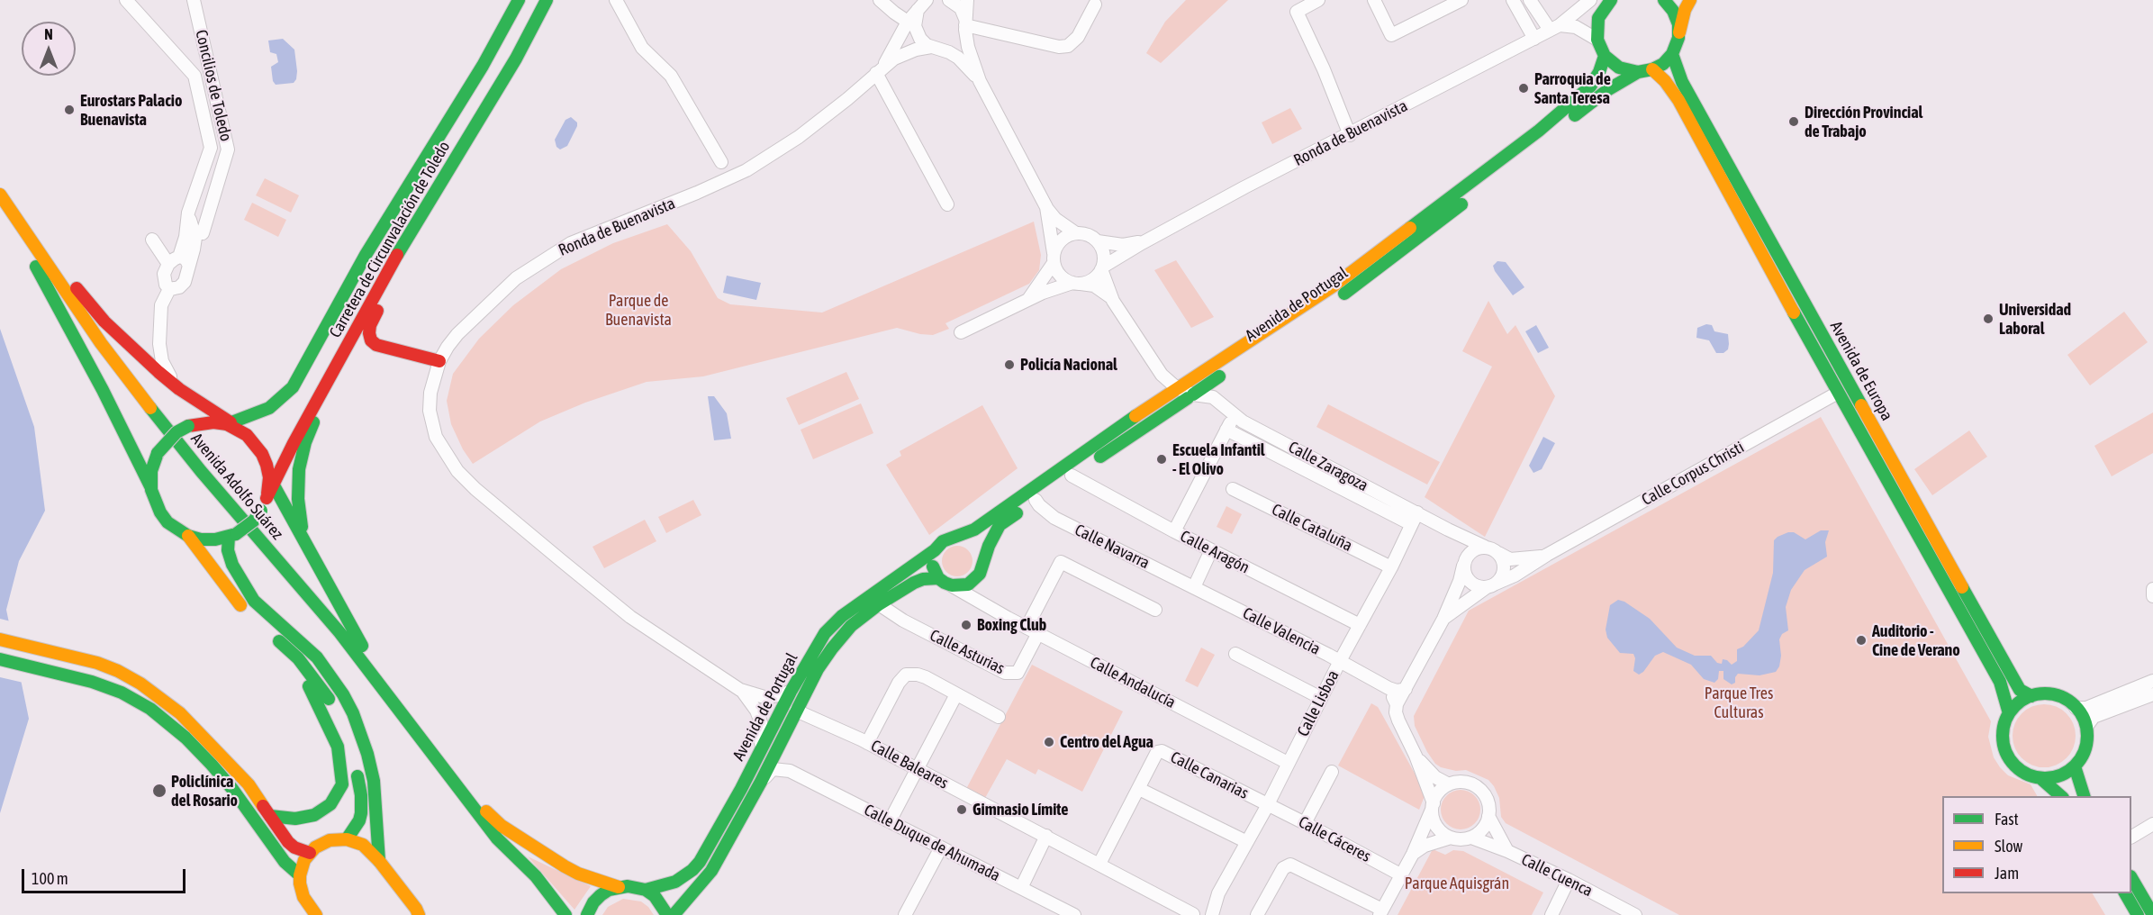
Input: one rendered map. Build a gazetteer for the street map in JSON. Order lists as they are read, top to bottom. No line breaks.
{"streets":{"main road":["Carretera de Circunvalación de Toledo","Avenida de Portugal","Avenida de Europa","Avenida Adolfo Suárez"],"street":["Concilios de Toledo","Ronda de Buenavista","Calle Zaragoza","Calle Corpus Christi","Calle Cataluña","Calle Navarra","Calle Aragón","Calle Valencia","Calle Asturias","Calle Andalucía","Calle Lisboa","Calle Baleares","Calle Canarias","Calle Cáceres","Calle Duque de Ahumada","Calle Cuenca"]},"crossings":[["Ronda de Buenavista","Avenida de Portugal"],["Avenida de Portugal","Avenida Adolfo Suárez"],["Avenida de Portugal","Calle Navarra"],["Avenida de Portugal","Calle Aragón"],["Avenida de Portugal","Calle Asturias"],["Avenida de Portugal","Calle Andalucía"],["Avenida de Portugal","Calle Baleares"],["Avenida de Europa","Calle Corpus Christi"],["Calle Zaragoza","Calle Corpus Christi"],["Calle Zaragoza","Calle Lisboa"],["Calle Cataluña","Calle Lisboa"],["Calle Navarra","Calle Valencia"],["Calle Aragón","Calle Lisboa"],["Calle Valencia","Calle Lisboa"],["Calle Asturias","Calle Andalucía"],["Calle Andalucía","Calle Lisboa"],["Calle Lisboa","Calle Baleares"],["Calle Lisboa","Calle Canarias"],["Calle Lisboa","Calle Cáceres"],["Calle Baleares","Calle Canarias"],["Calle Canarias","Calle Cáceres"]],"parks":["Parque de Buenavista","Parque Tres Culturas","Parque Aquisgrán"],"places":["Parroquia de Santa Teresa","Eurostars Palacio Buenavista","Dirección Provincial de Trabajo","Universidad Laboral","Policía Nacional","Escuela Infantil - El Olivo","Boxing Club","Auditorio - Cine de Verano","Centro del Agua","Policlínica del Rosario","Gimnasio Límite"],"legend":["Fast","Slow","Jam"],"scale_bar":"100 m","north":"top"}
